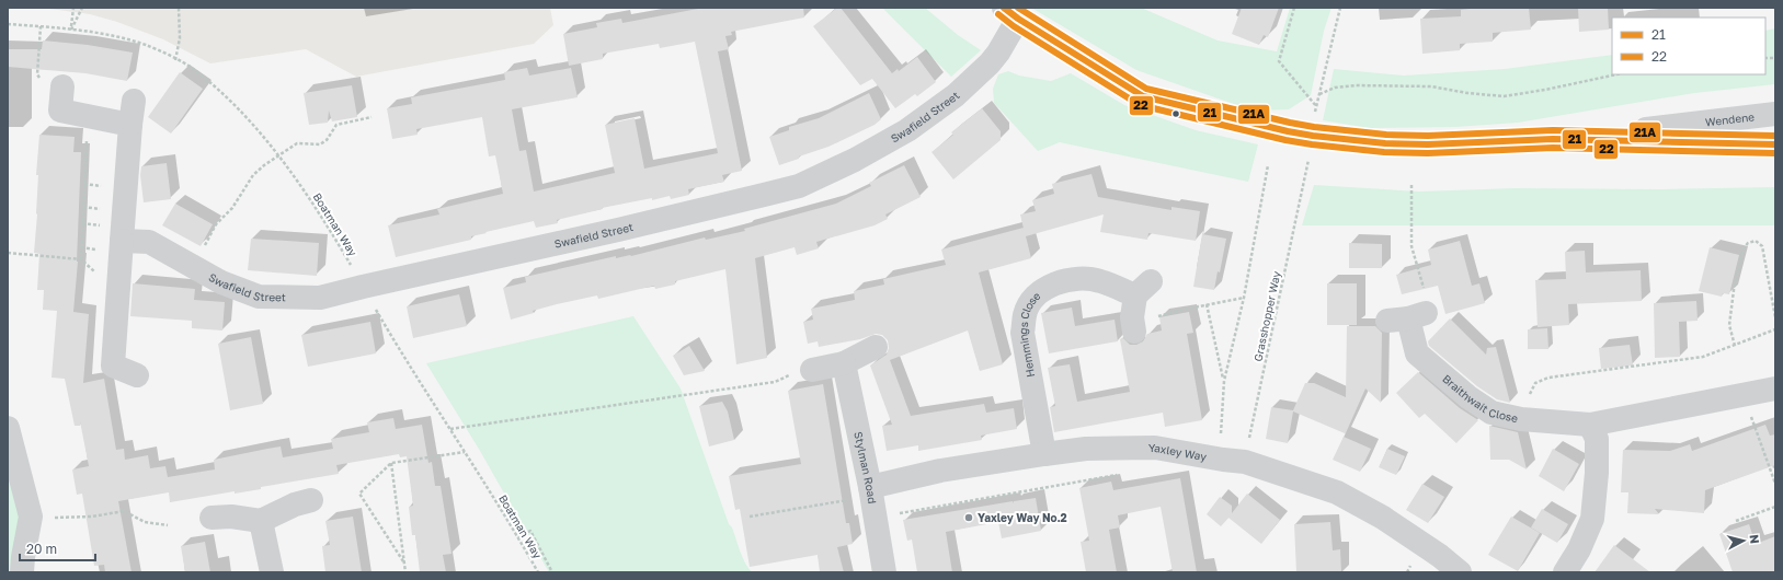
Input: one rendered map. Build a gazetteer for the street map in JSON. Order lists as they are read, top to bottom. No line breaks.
{"streets":{"street":["Swafield Street","Wendene","Hemmings Close","Braithwait Close","Yaxley Way","Stylman Road"],"path":["Boatman Way","Grasshopper Way"]},"crossings":[["Swafield Street","Wendene"],["Swafield Street","Boatman Way"],["Grasshopper Way","Yaxley Way"],["Hemmings Close","Yaxley Way"],["Yaxley Way","Stylman Road"]],"places":["Yaxley Way No.2"],"lines":["transit line 21","transit line 21A","transit line 22"],"legend":["21","22"],"scale_bar":"20 m","north":"right"}
